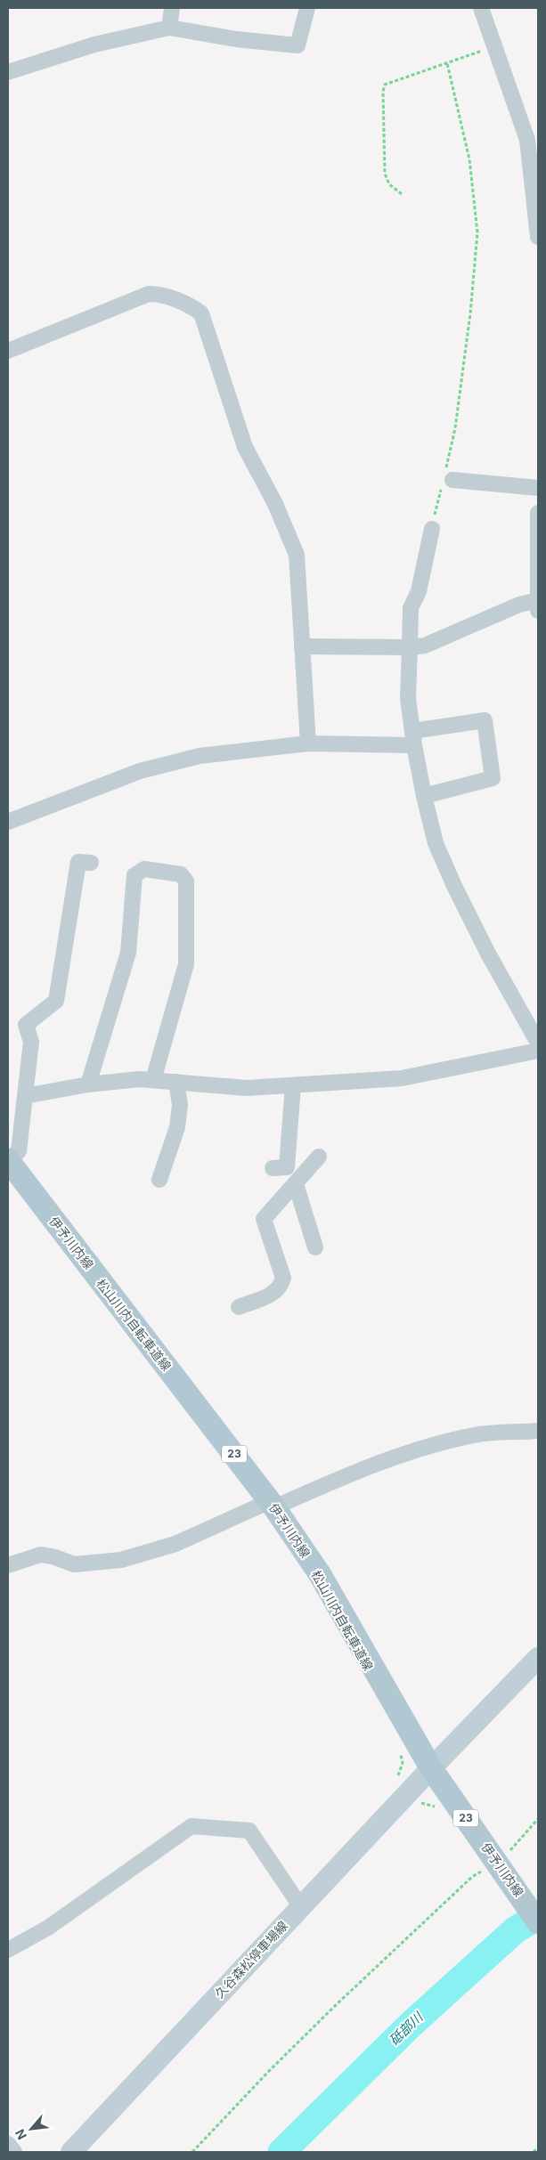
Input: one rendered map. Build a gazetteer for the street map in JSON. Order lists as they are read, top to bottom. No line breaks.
{"streets":{"main road":["伊予川内線","23","久谷森松停車場線"]},"crossings":[["伊予川内線","久谷森松停車場線"]],"water":["砥部川"],"north":"bottom left"}
